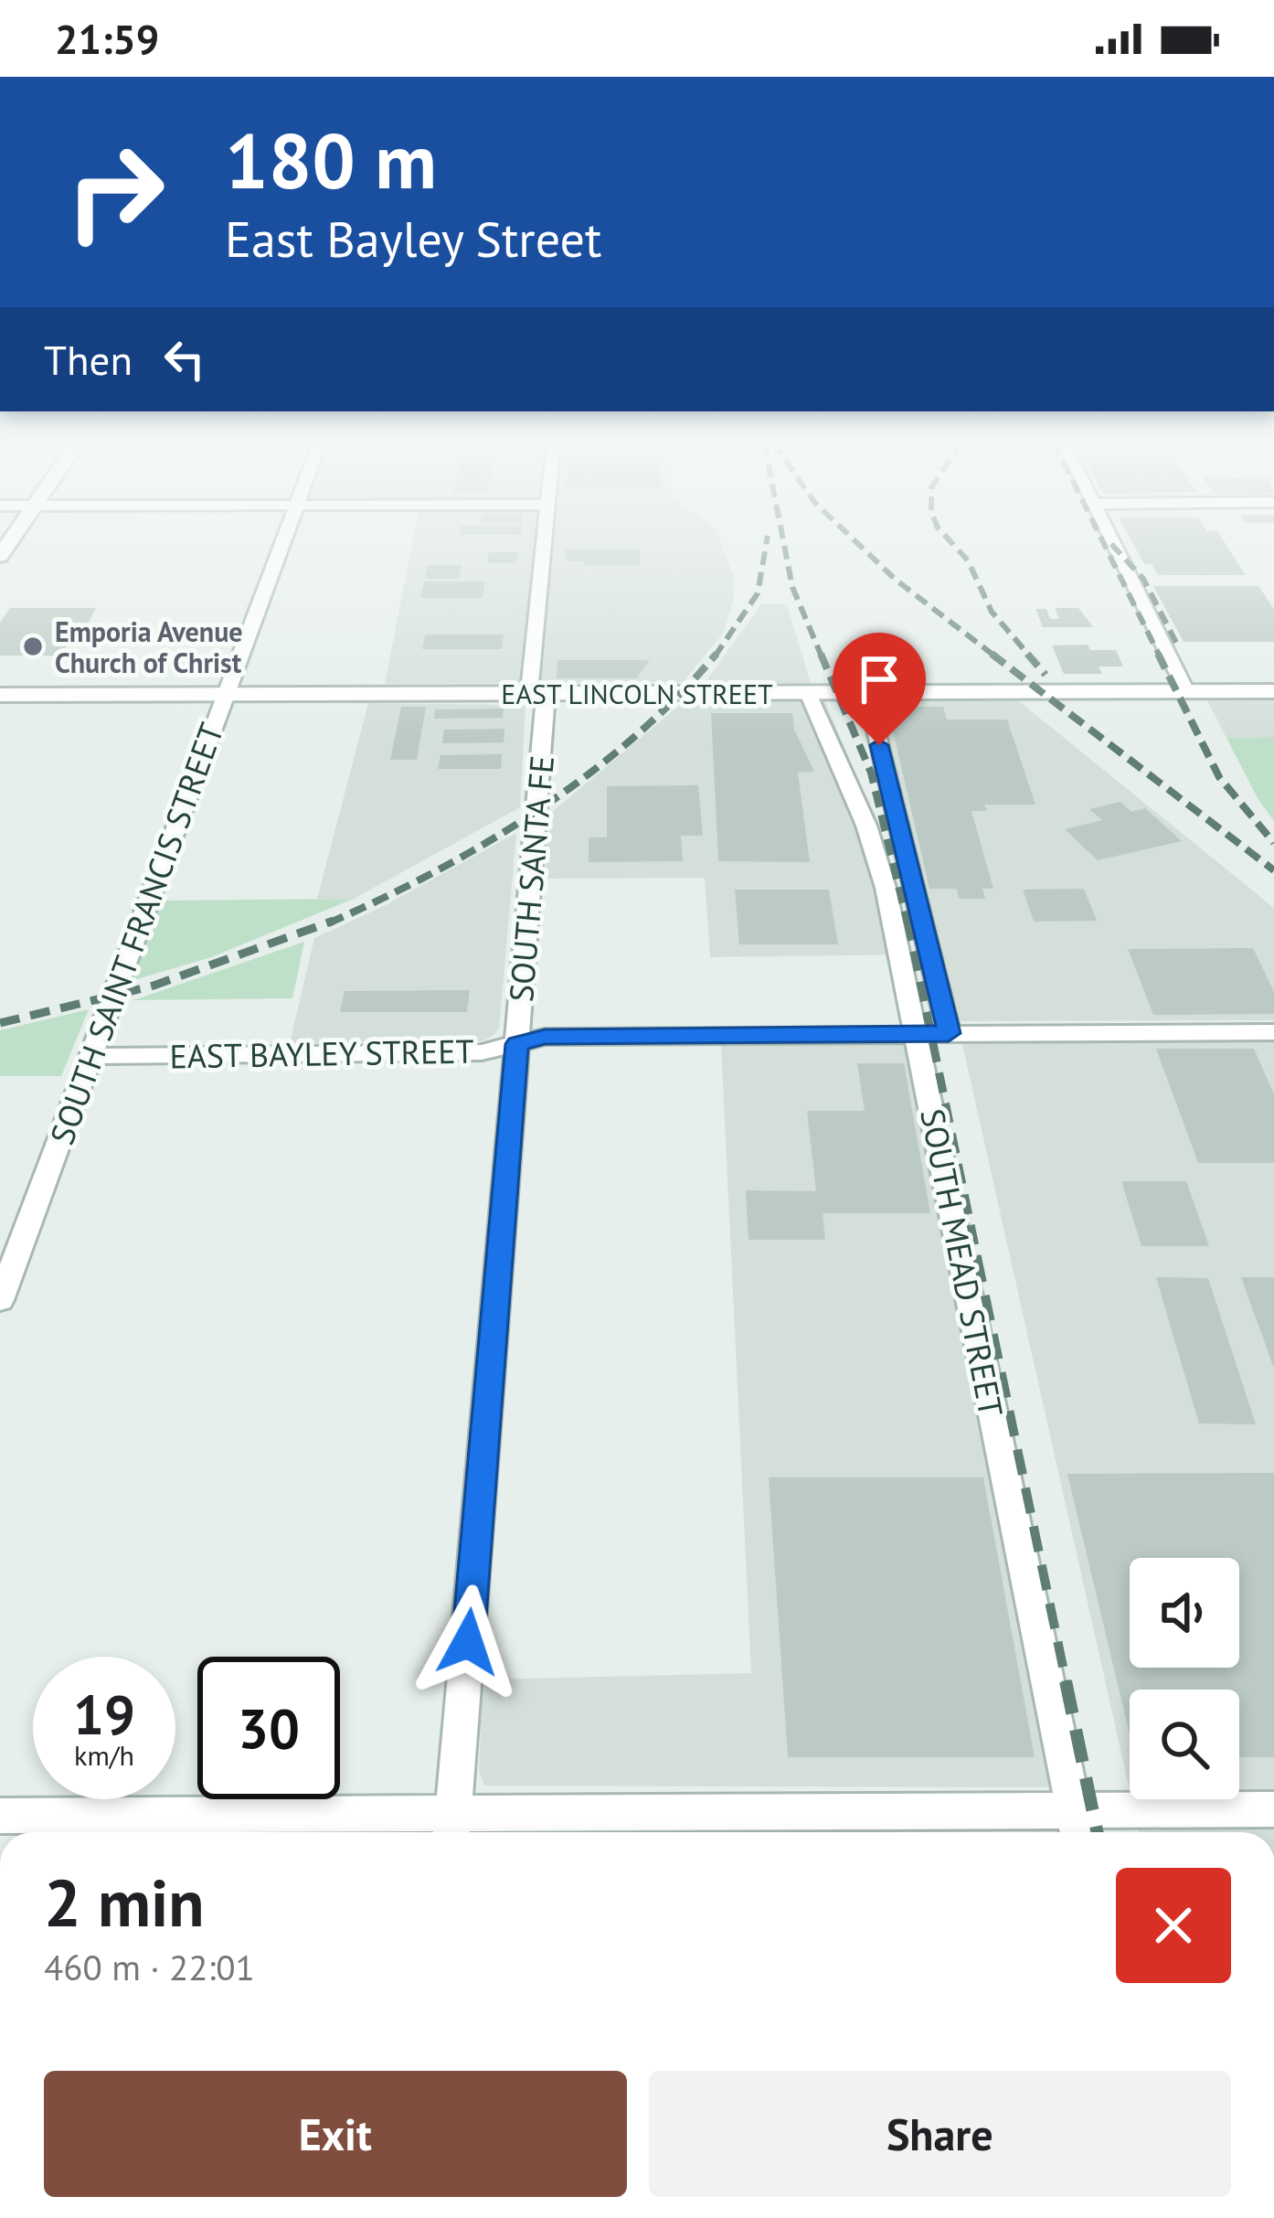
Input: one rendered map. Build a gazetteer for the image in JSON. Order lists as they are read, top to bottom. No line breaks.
{"streets":{"street":["EAST LINCOLN STREET","SOUTH SANTA FE","SOUTH SAINT FRANCIS STREET","EAST BAYLEY STREET","SOUTH MEAD STREET"]},"crossings":[["EAST LINCOLN STREET","SOUTH SANTA FE"],["EAST LINCOLN STREET","SOUTH SAINT FRANCIS STREET"],["EAST LINCOLN STREET","SOUTH MEAD STREET"],["SOUTH SANTA FE","EAST BAYLEY STREET"],["SOUTH SAINT FRANCIS STREET","EAST BAYLEY STREET"],["EAST BAYLEY STREET","SOUTH MEAD STREET"]],"places":["Emporia Avenue Church of Christ"],"page":{"status":"21:59","turn":["180 m","East Bayley Street"],"then":"Then","speed":"19 km/h","limit":"30","heading":["2 min","460 m · 22:01"],"buttons":["Exit","Share"]}}
